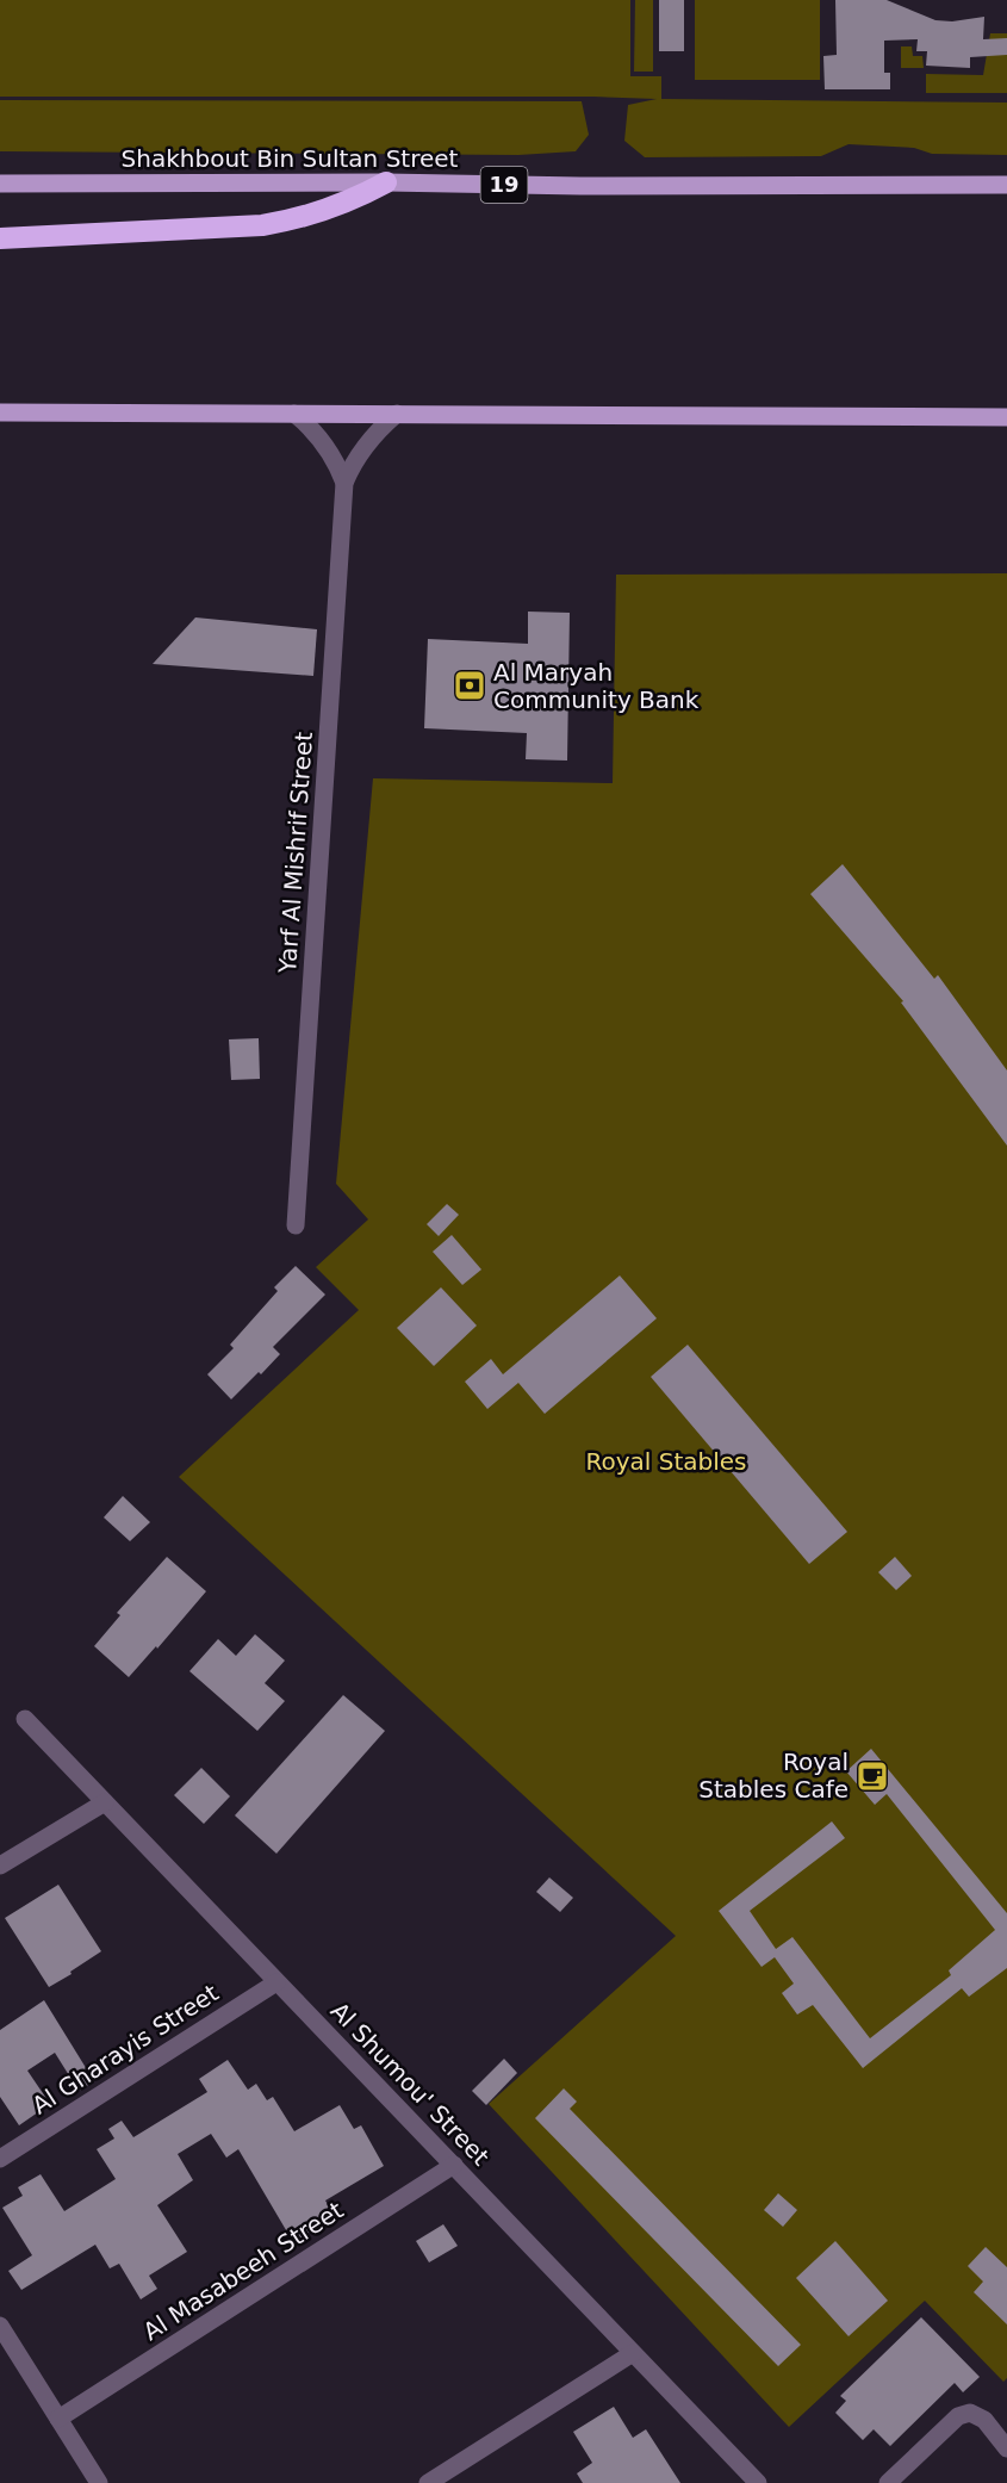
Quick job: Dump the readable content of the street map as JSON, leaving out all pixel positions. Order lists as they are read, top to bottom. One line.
{"streets":{"main road":["Shakhbout Bin Sultan Street","19"],"street":["Yarf Al Mishrif Street","Al Gharayis Street","Al Shumou' Street","Al Masabeeh Street"]},"crossings":[["Al Gharayis Street","Al Shumou' Street"],["Al Shumou' Street","Al Masabeeh Street"]],"parks":["Royal Stables"],"places":{"bank":["Al Maryah Community Bank"],"cafe":["Royal Stables Cafe"]}}
